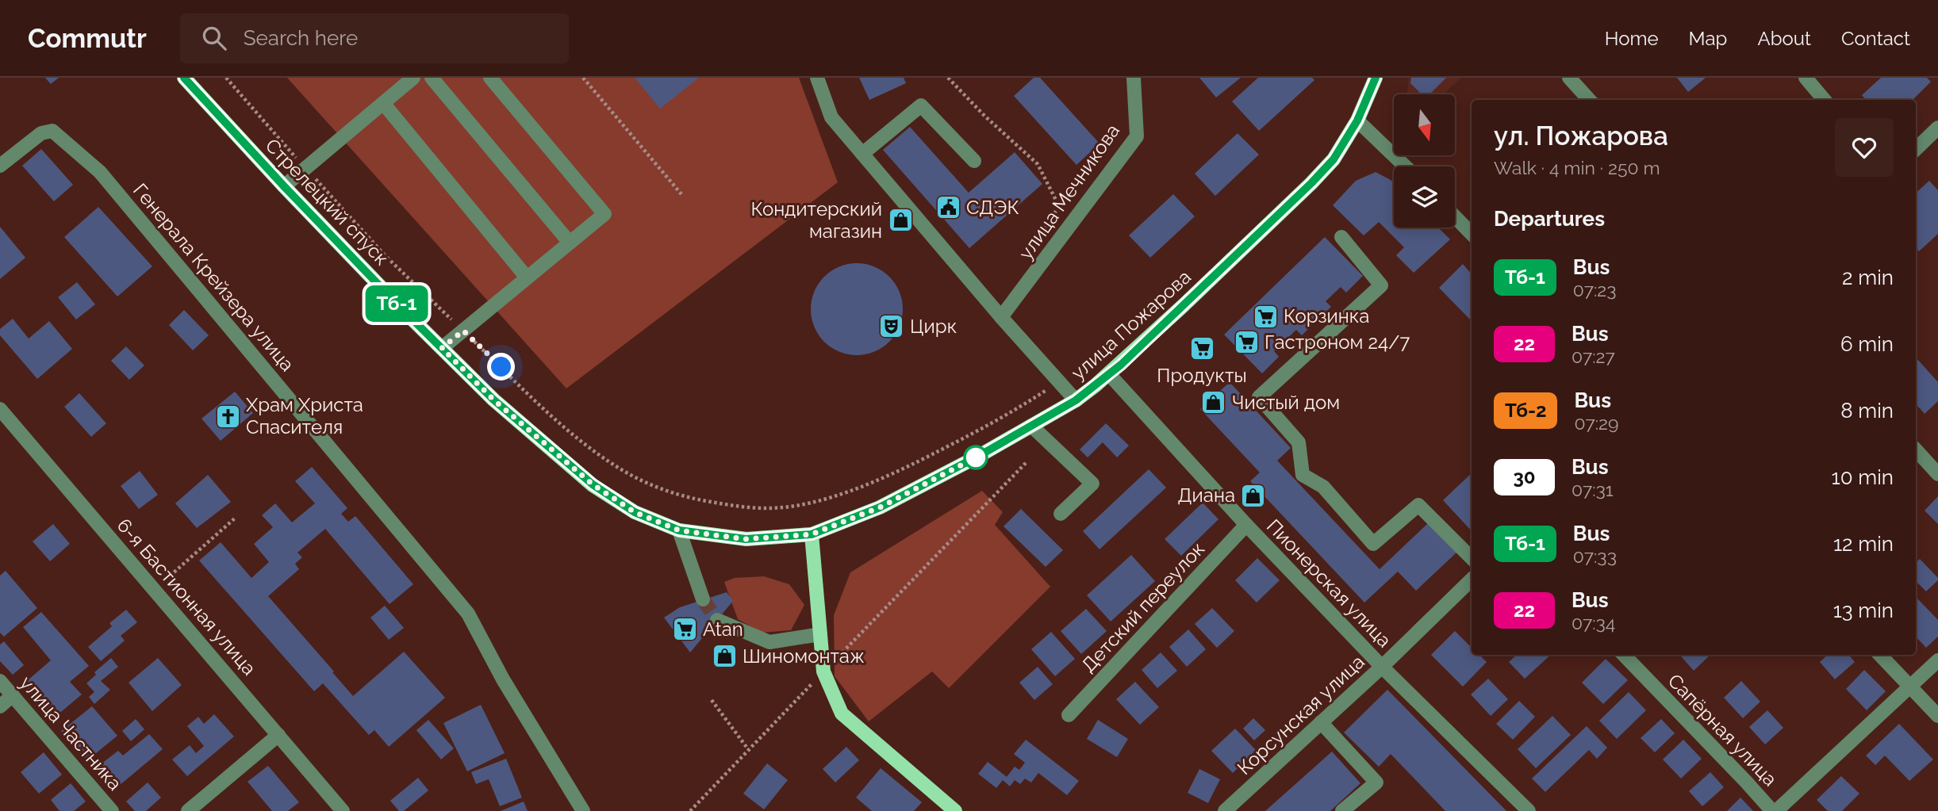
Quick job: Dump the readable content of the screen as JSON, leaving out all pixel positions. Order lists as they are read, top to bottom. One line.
{"streets":{"main road":["Стрелецкий спуск","улица Пожарова"],"street":["улица Мечникова","Генерала Крейзера улица","Пионерская улица","6-я Бастионная улица","Детский переулок","Корсунская улица","Сапёрная улица","улица Частника"]},"crossings":[["Стрелецкий спуск","улица Пожарова"],["улица Пожарова","Пионерская улица"],["Пионерская улица","Детский переулок"],["Пионерская улица","Корсунская улица"]],"places":{"public building":["СДЭК"],"shop":["Кондитерский магазин","Чистый дом","Диана","Шиномонтаж"],"supermarket":["Корзинка","Гастроном 24/7","Продукты","Atan"],"theatre":["Цирк"],"church":["Храм Христа Спасителя"]},"lines":["bus line Тб-1"],"north":"bottom","page":{"header":"Commutr","search":"Search here","nav":["Home","Map","About","Contact"],"on_map":"Тб-1","heading":[["ул. Пожарова","Walk · 4 min · 250 m"],"Departures"],"list":[{"mark":"Тб-1","name":"Bus","note":"07:23","value":"2 min"},{"mark":"22","name":"Bus","note":"07:27","value":"6 min"},{"mark":"Тб-2","name":"Bus","note":"07:29","value":"8 min"},{"mark":"30","name":"Bus","note":"07:31","value":"10 min"},{"mark":"Тб-1","name":"Bus","note":"07:33","value":"12 min"},{"mark":"22","name":"Bus","note":"07:34","value":"13 min"}]}}
